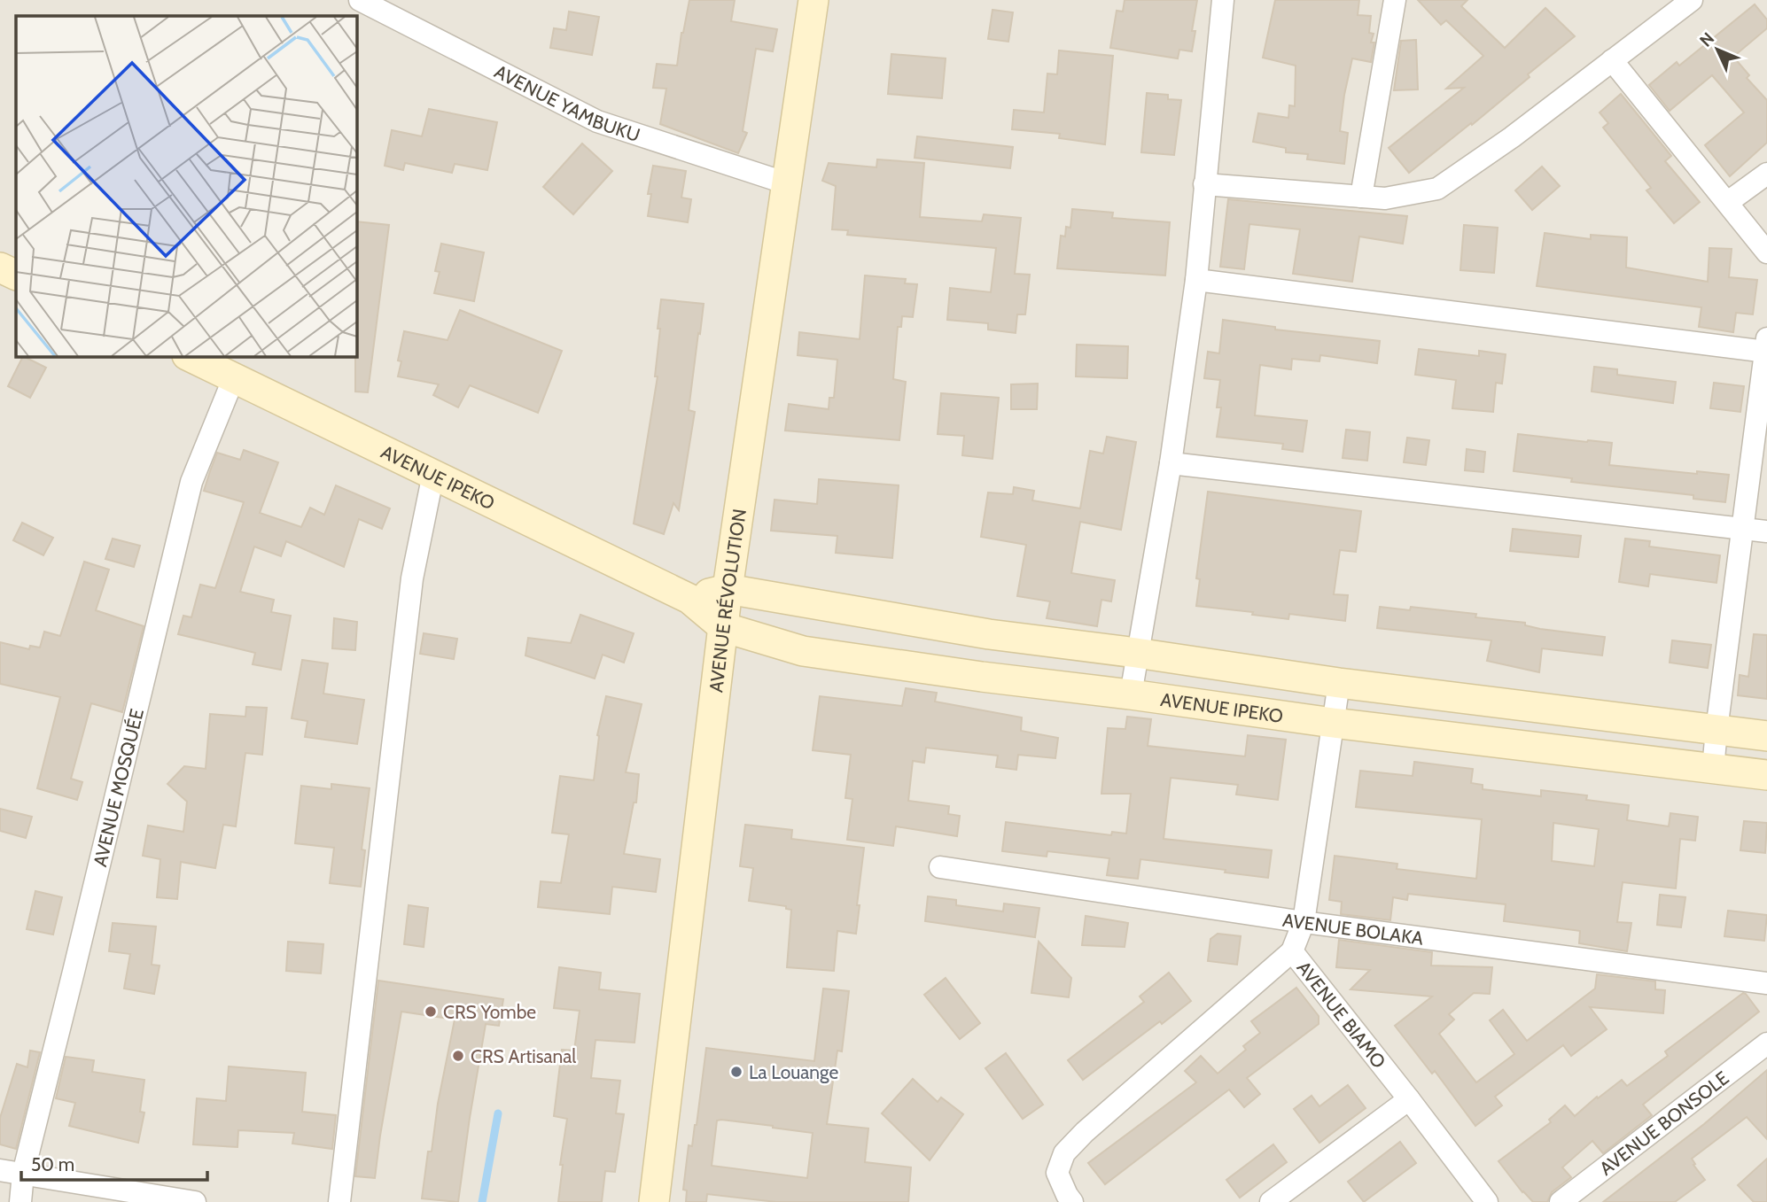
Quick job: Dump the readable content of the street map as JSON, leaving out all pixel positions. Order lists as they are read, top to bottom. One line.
{"streets":{"street":["AVENUE YAMBUKU","AVENUE IPEKO","AVENUE RÉVOLUTION","AVENUE MOSQUÉE","AVENUE BOLAKA","AVENUE BIAMO","AVENUE BONSOLE"]},"crossings":[["AVENUE YAMBUKU","AVENUE RÉVOLUTION"],["AVENUE IPEKO","AVENUE RÉVOLUTION"],["AVENUE IPEKO","AVENUE MOSQUÉE"],["AVENUE IPEKO","AVENUE BIAMO"],["AVENUE BOLAKA","AVENUE BIAMO"]],"places":["CRS Yombe","CRS Artisanal","La Louange"],"scale_bar":"50 m","north":"top left"}
